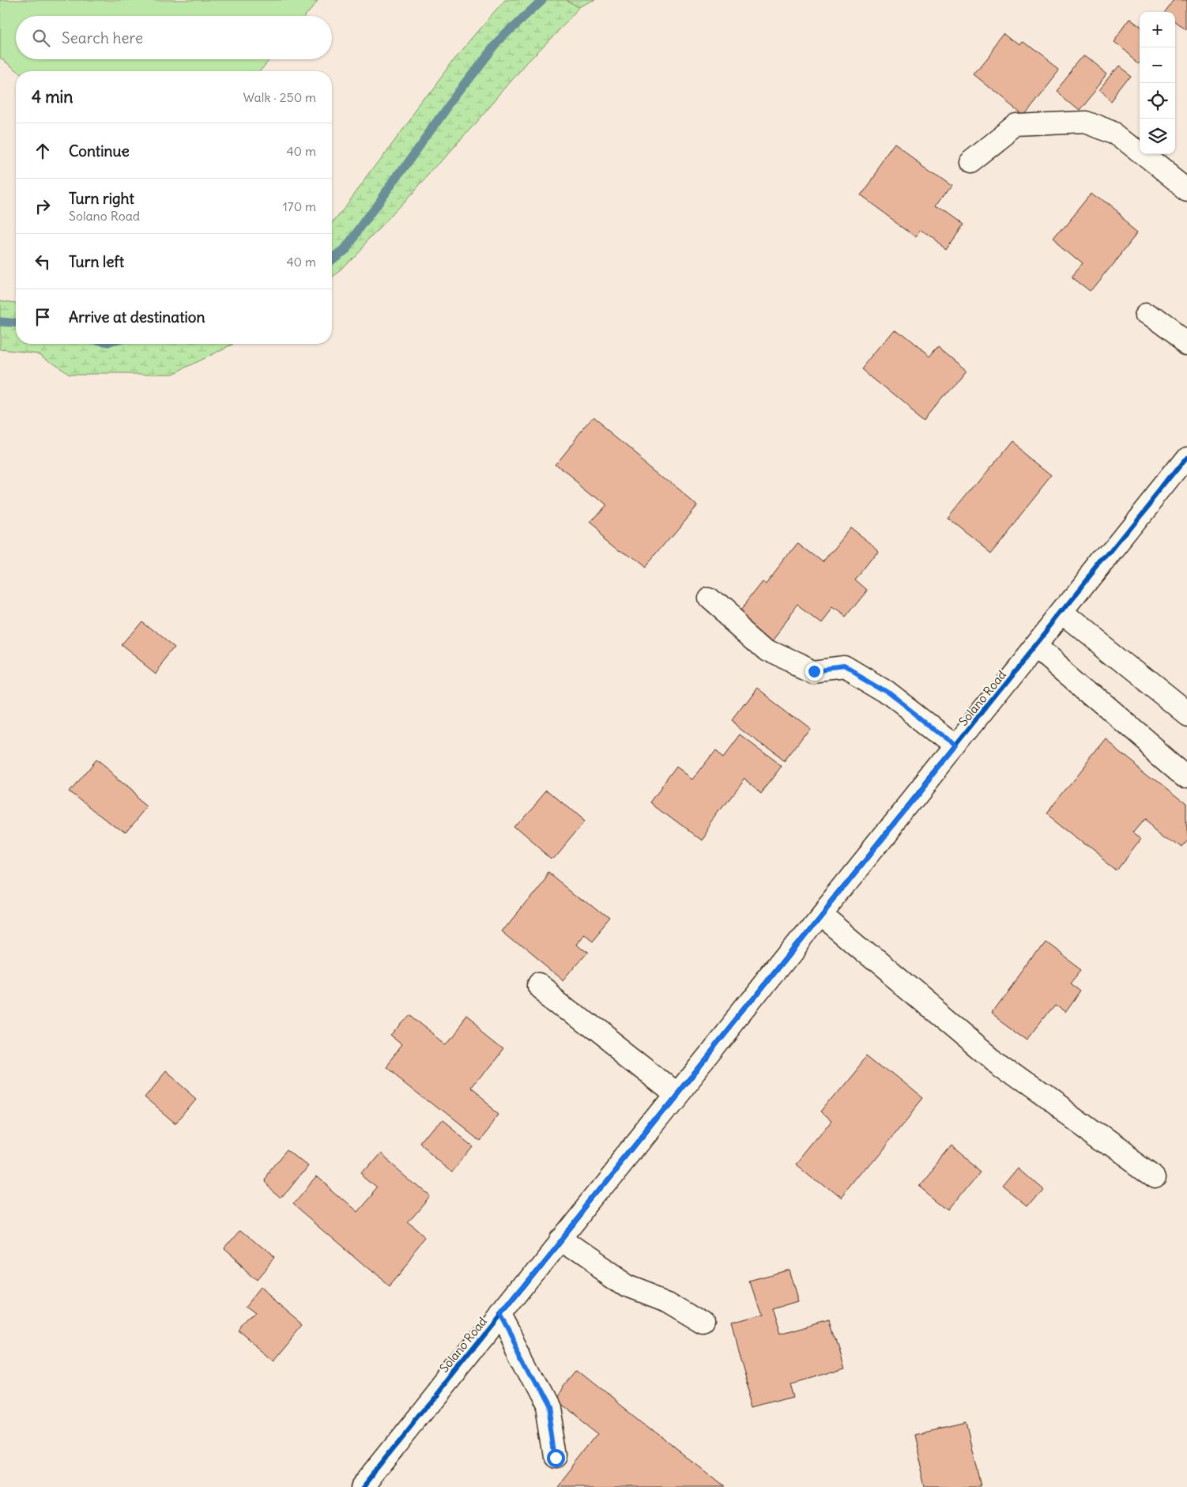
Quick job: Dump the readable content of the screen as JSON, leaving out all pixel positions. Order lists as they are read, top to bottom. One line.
{"streets":{"street":["Solano Road"]},"page":{"map_buttons":["+","−"],"search":"Search here","heading":["4 min","Walk · 250 m"],"list":[["Continue","40 m"],["Turn right","Solano Road","170 m"],["Turn left","40 m"],"Arrive at destination"]}}
